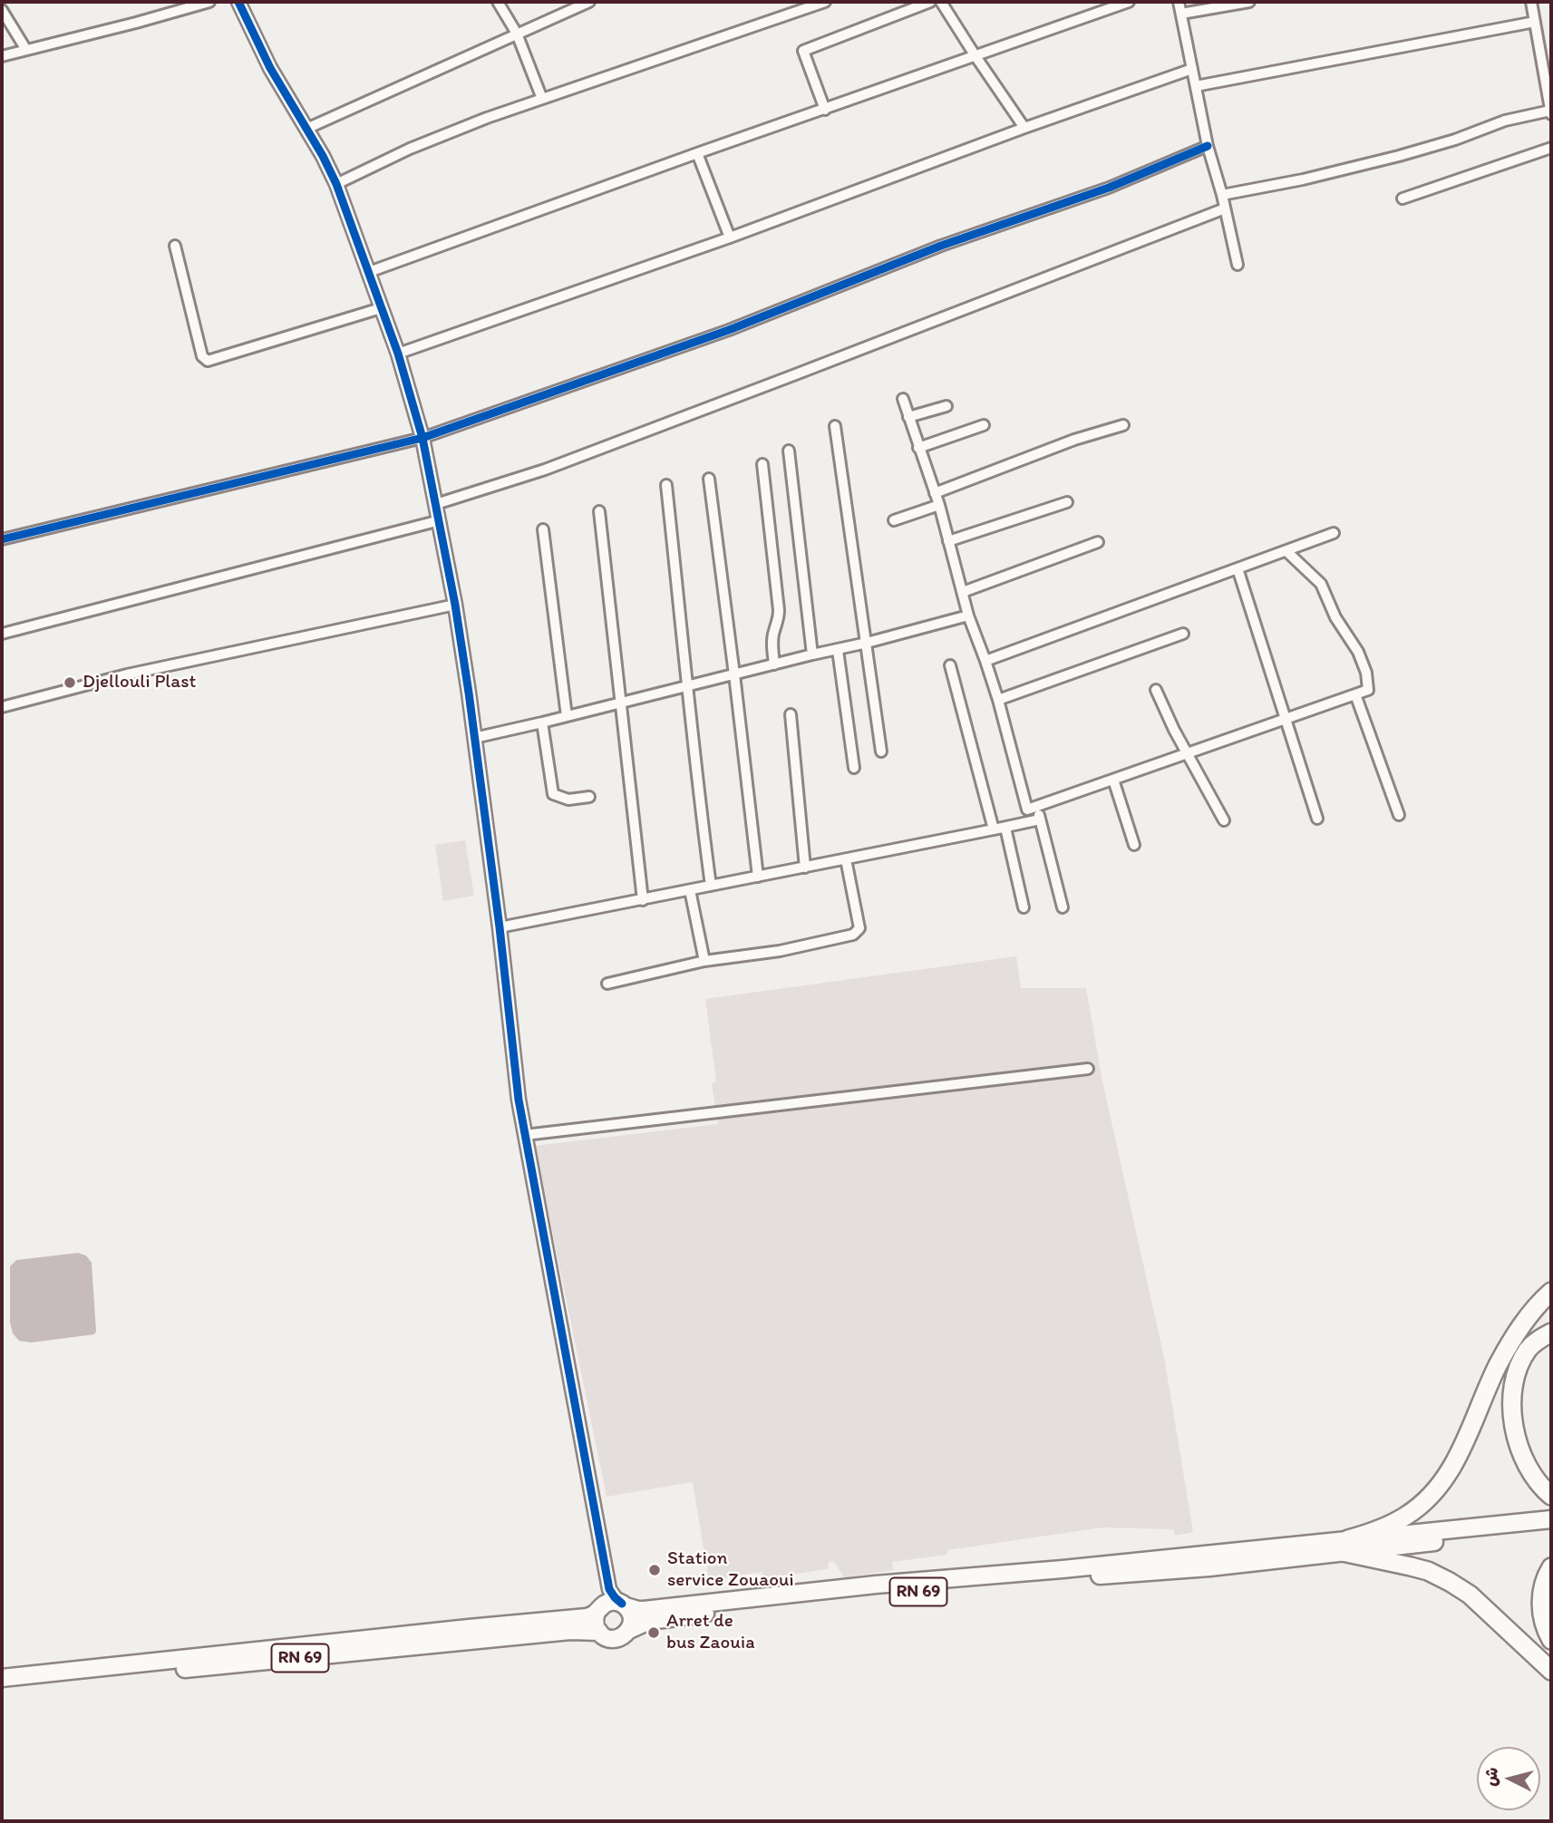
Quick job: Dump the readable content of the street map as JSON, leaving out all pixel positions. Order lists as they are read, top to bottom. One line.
{"streets":{"highway":["RN 69"]},"places":["Djellouli Plast","Station service Zouaoui","Arret de bus Zaouia"],"north":"left"}
